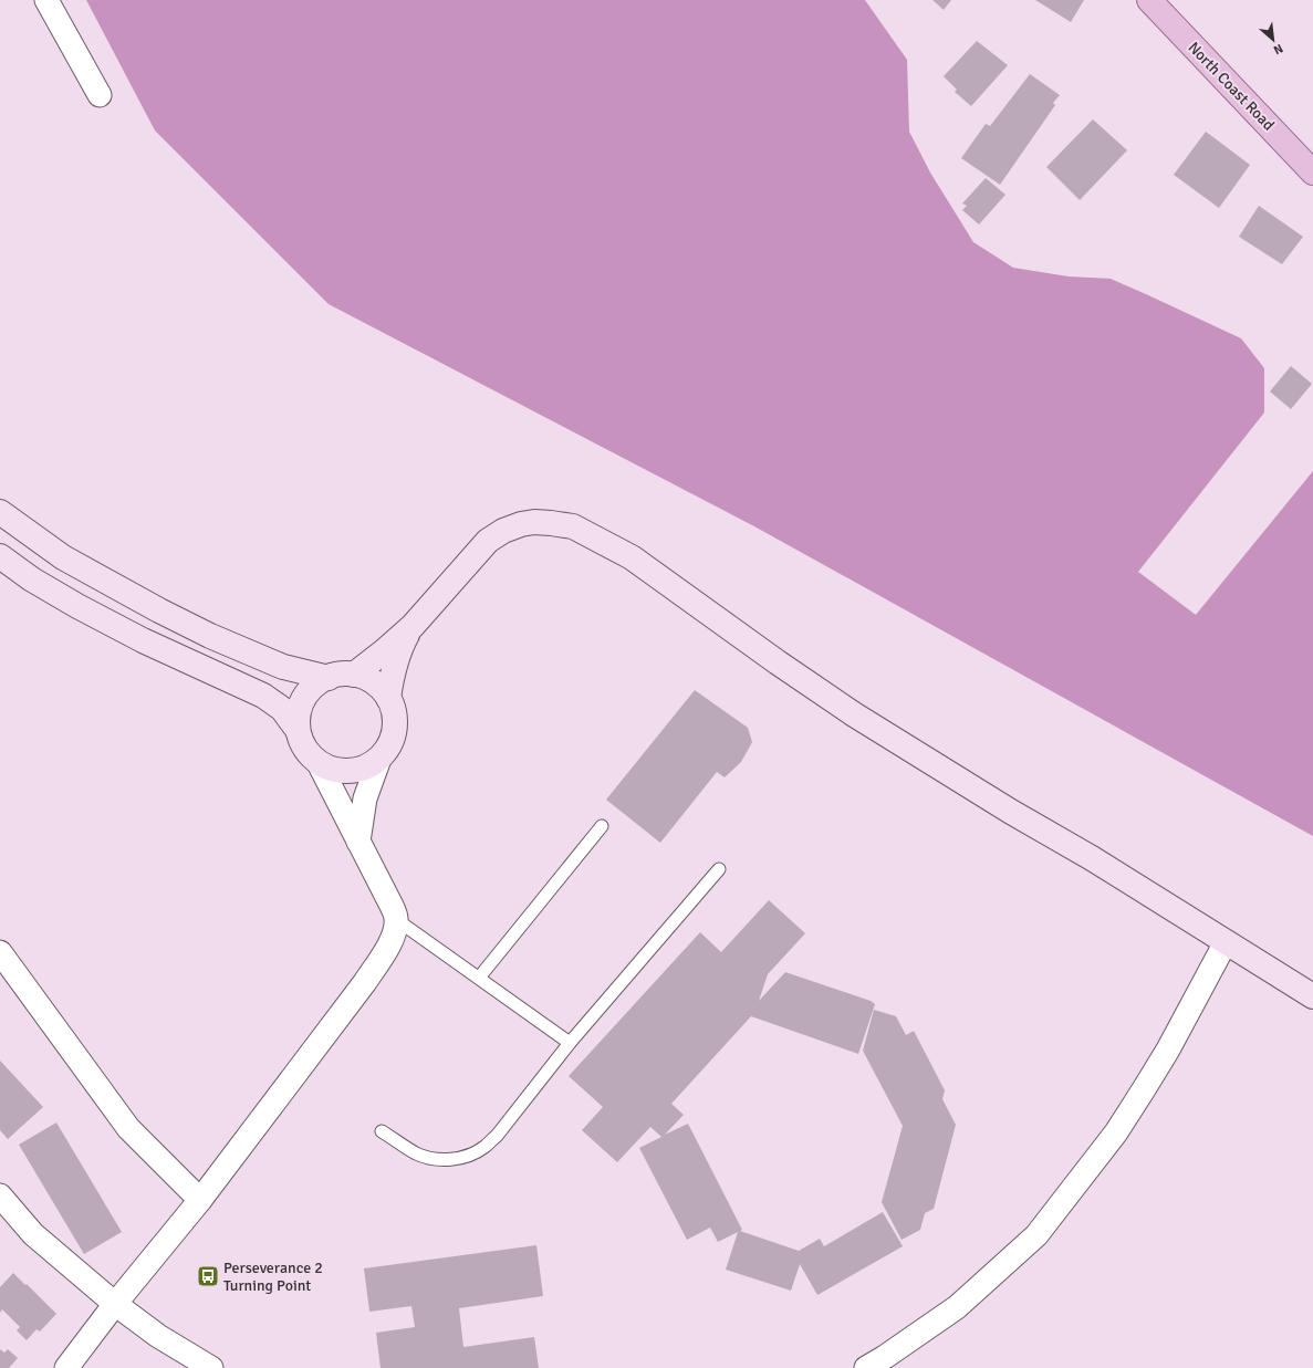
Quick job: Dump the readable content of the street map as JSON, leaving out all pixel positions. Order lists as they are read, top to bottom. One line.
{"streets":{"main road":["North Coast Road"]},"places":{"bus stop":["Perseverance 2 Turning Point"]},"north":"bottom right"}
